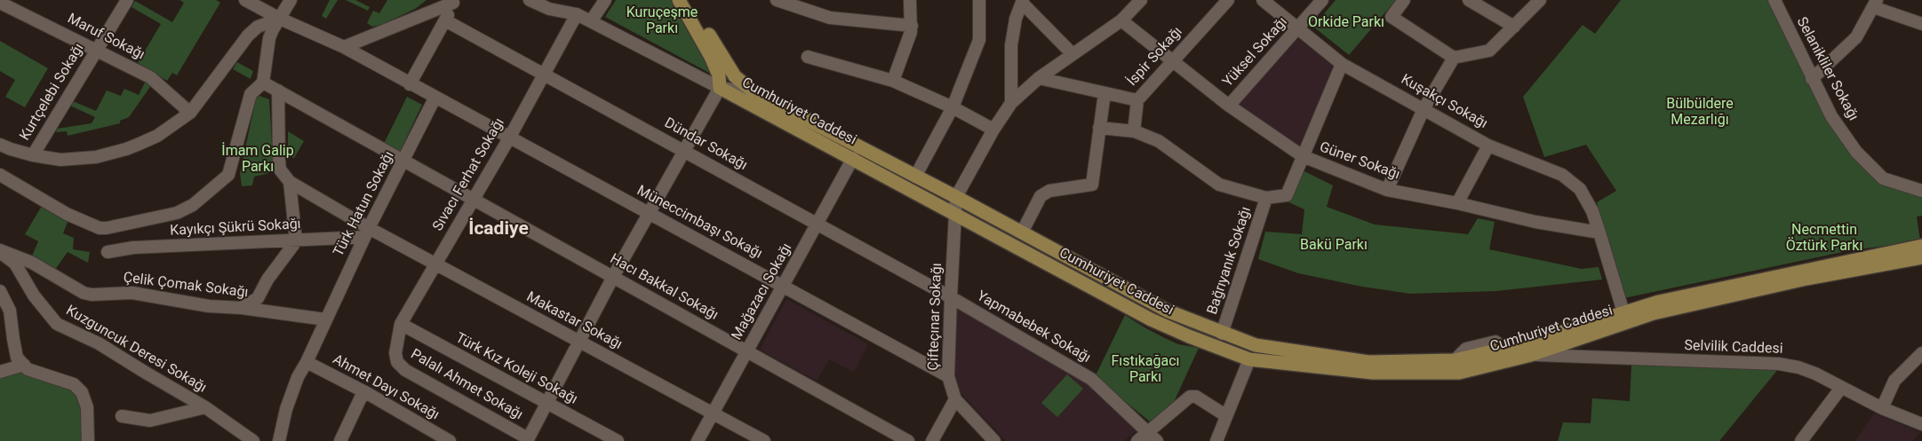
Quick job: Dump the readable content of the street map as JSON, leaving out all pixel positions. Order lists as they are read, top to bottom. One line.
{"streets":{"main road":["Cumhuriyet Caddesi"],"street":["Maruf Sokağı","Yüksel Sokağı","İspir Sokağı","Selanikliler Sokağı","Kurtçelebi Sokağı","Kuşakçı Sokağı","Dündar Sokağı","Güner Sokağı","Sıvacı Ferhat Sokağı","Türk Hatun Sokağı","Müneccimbaşı Sokağı","Kayıkçı Şükrü Sokağı","Bağrıyanık Sokağı","Çelik Çomak Sokağı","Hacı Bakkal Sokağı","Mağazacı Sokağı","Çifteçınar Sokağı","Makastar Sokağı","Yapmabebek Sokağı","Selvilik Caddesi","Kuzguncuk Deresi Sokağı","Türk Kız Koleji Sokağı","Palalı Ahmet Sokağı","Ahmet Dayı Sokağı"]},"crossings":[["Maruf Sokağı","Kurtçelebi Sokağı"],["Yüksel Sokağı","Kuşakçı Sokağı"],["Yüksel Sokağı","Güner Sokağı"],["İspir Sokağı","Güner Sokağı"],["Kuşakçı Sokağı","Güner Sokağı"],["Cumhuriyet Caddesi","Bağrıyanık Sokağı"],["Cumhuriyet Caddesi","Mağazacı Sokağı"],["Cumhuriyet Caddesi","Çifteçınar Sokağı"],["Cumhuriyet Caddesi","Selvilik Caddesi"],["Dündar Sokağı","Sıvacı Ferhat Sokağı"],["Dündar Sokağı","Mağazacı Sokağı"],["Dündar Sokağı","Çifteçınar Sokağı"],["Dündar Sokağı","Yapmabebek Sokağı"],["Sıvacı Ferhat Sokağı","Müneccimbaşı Sokağı"],["Sıvacı Ferhat Sokağı","Hacı Bakkal Sokağı"],["Sıvacı Ferhat Sokağı","Makastar Sokağı"],["Sıvacı Ferhat Sokağı","Türk Kız Koleji Sokağı"],["Sıvacı Ferhat Sokağı","Palalı Ahmet Sokağı"],["Türk Hatun Sokağı","Müneccimbaşı Sokağı"],["Türk Hatun Sokağı","Kayıkçı Şükrü Sokağı"],["Türk Hatun Sokağı","Çelik Çomak Sokağı"],["Türk Hatun Sokağı","Hacı Bakkal Sokağı"],["Türk Hatun Sokağı","Makastar Sokağı"],["Türk Hatun Sokağı","Ahmet Dayı Sokağı"],["Müneccimbaşı Sokağı","Mağazacı Sokağı"],["Müneccimbaşı Sokağı","Çifteçınar Sokağı"],["Kayıkçı Şükrü Sokağı","Makastar Sokağı"],["Çelik Çomak Sokağı","Kuzguncuk Deresi Sokağı"],["Hacı Bakkal Sokağı","Mağazacı Sokağı"],["Mağazacı Sokağı","Makastar Sokağı"],["Çifteçınar Sokağı","Yapmabebek Sokağı"]],"districts":["İcadiye"],"parks":["Kuruçeşme Parkı","Orkide Parkı","Bülbüldere Mezarlığı","İmam Galip Parkı","Necmettin Öztürk Parkı","Bakü Parkı","Fıstıkağacı Parkı"]}
